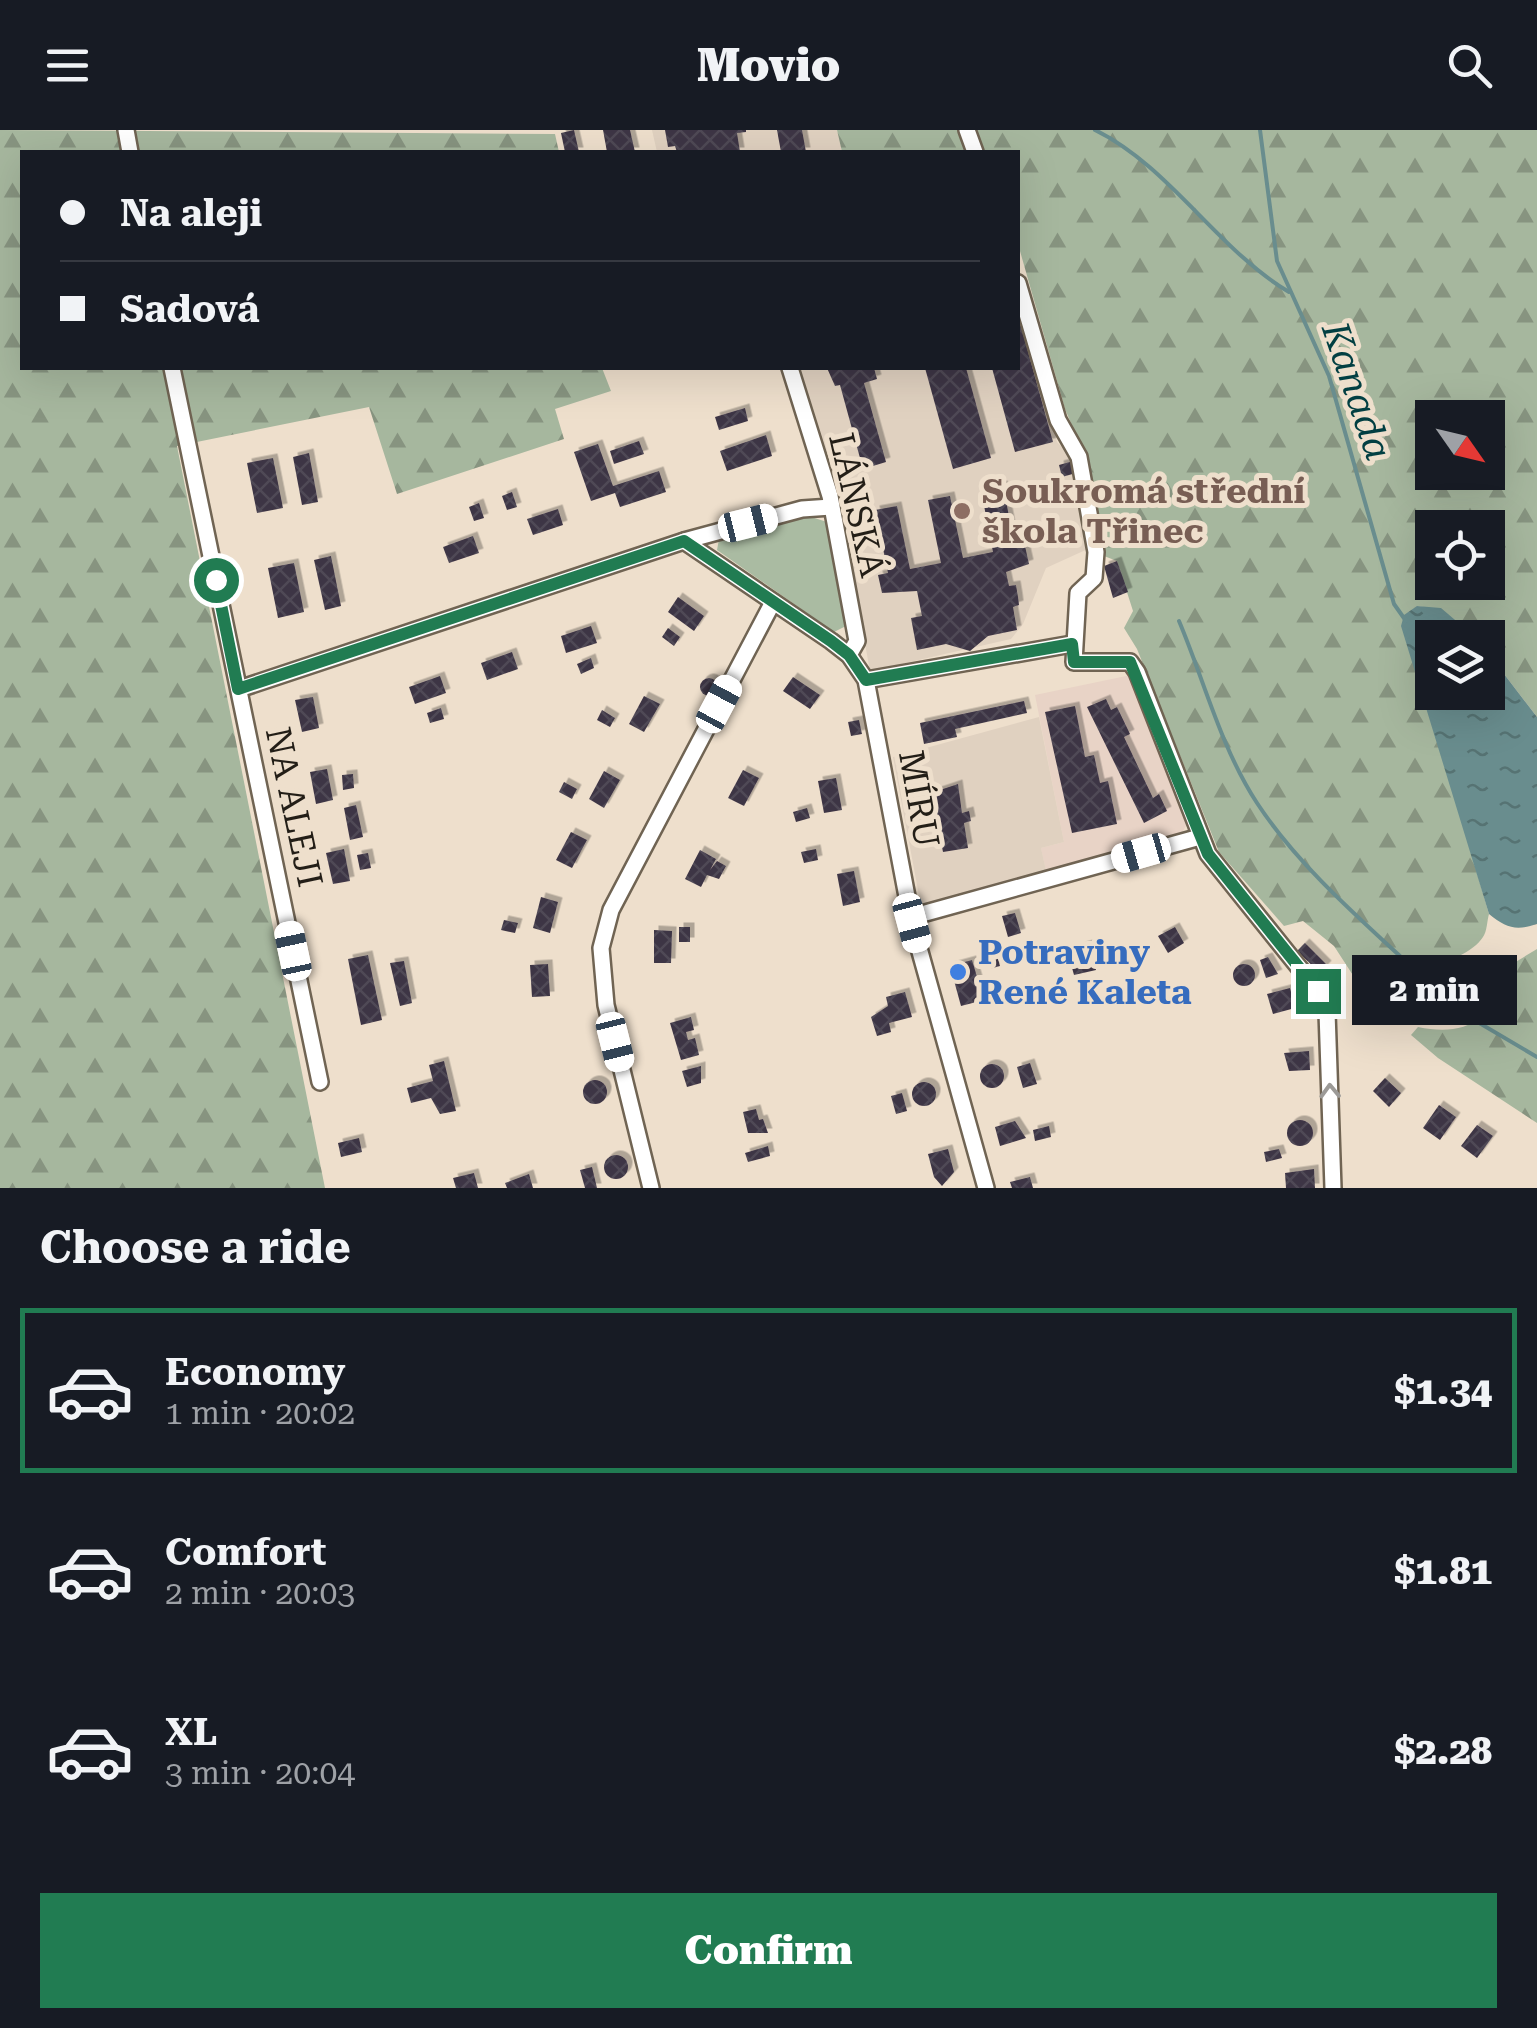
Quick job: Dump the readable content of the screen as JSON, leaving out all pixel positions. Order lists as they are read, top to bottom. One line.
{"streets":{"street":["LÁNSKÁ","MÍRU","NA ALEJI"]},"crossings":[["LÁNSKÁ","MÍRU"]],"water":["Kanada"],"places":["Soukromá střední škola Třinec","Potraviny René Kaleta"],"north":"bottom right","page":{"header":"Movio","banner":["Na aleji","Sadová"],"bubble":"2 min","heading":"Choose a ride","list":[{"name":"Economy","note":"1 min · 20:02","value":"$1.34"},{"name":"Comfort","note":"2 min · 20:03","value":"$1.81"},{"name":"XL","note":"3 min · 20:04","value":"$2.28"}],"buttons":"Confirm"}}
